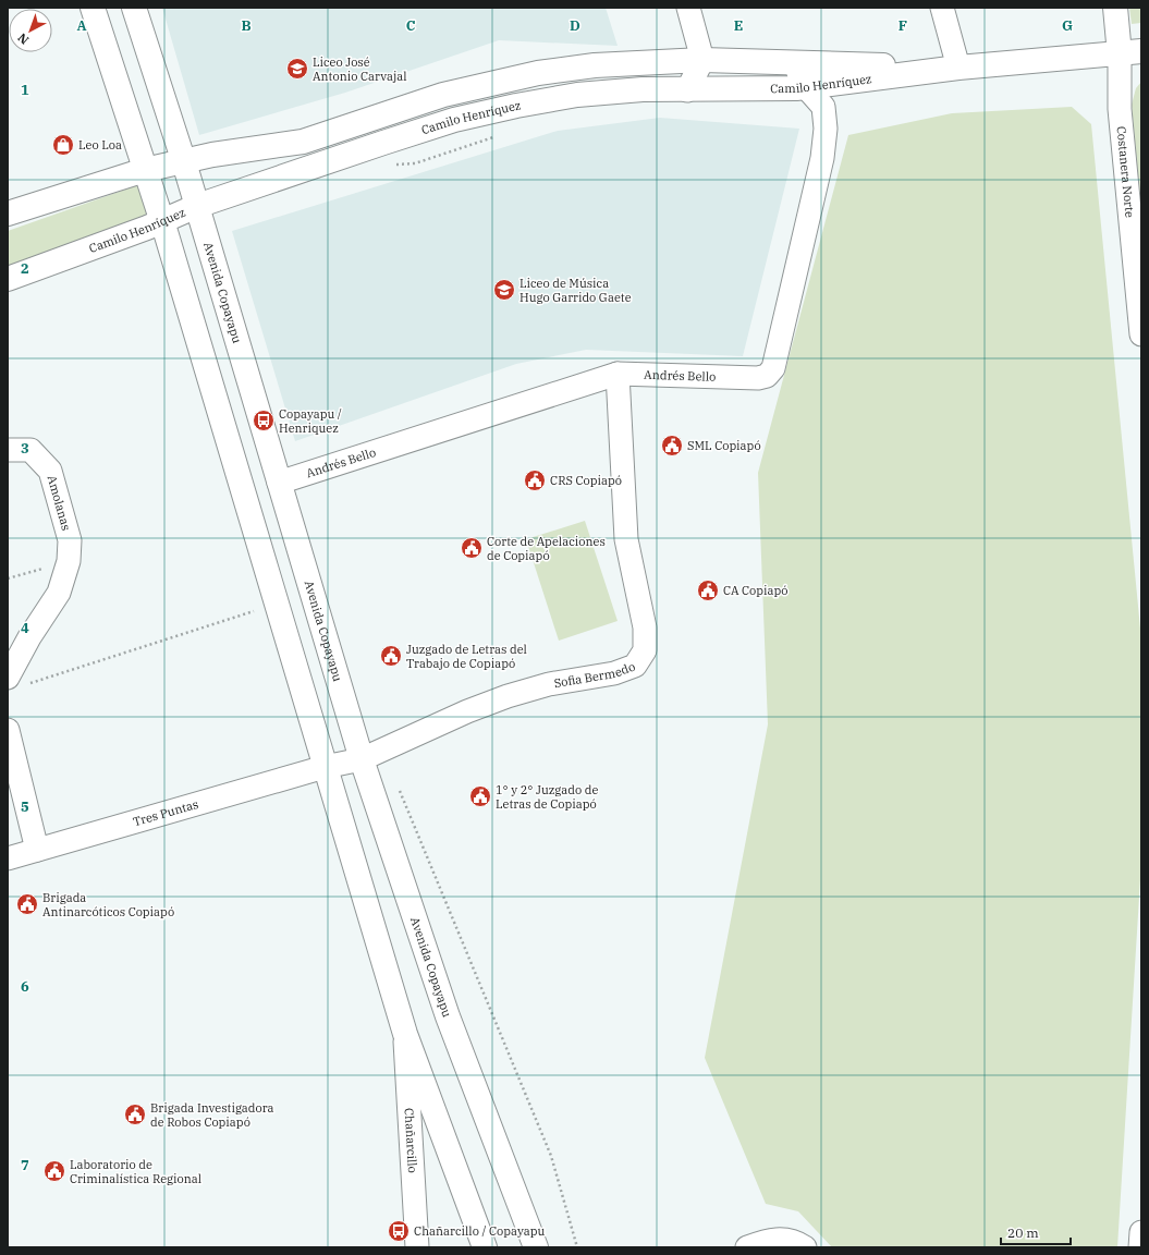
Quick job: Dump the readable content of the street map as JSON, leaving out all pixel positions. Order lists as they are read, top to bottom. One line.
{"streets":{"main road":["Camilo Henríquez","Costanera Norte","Avenida Copayapu"],"street":["Andrés Bello","Amolanas","Sofia Bermedo","Tres Puntas","Chañarcillo"]},"crossings":[["Camilo Henríquez","Costanera Norte"],["Camilo Henríquez","Avenida Copayapu"],["Camilo Henríquez","Andrés Bello"],["Avenida Copayapu","Andrés Bello"],["Avenida Copayapu","Sofia Bermedo"],["Andrés Bello","Sofia Bermedo"],["Sofia Bermedo","Tres Puntas"]],"places":{"school or university":["Liceo José Antonio Carvajal","Liceo de Música Hugo Garrido Gaete"],"shop":["Leo Loa"],"bus stop":["Copayapu / Henriquez","Chañarcillo / Copayapu"],"public building":["SML Copiapó","CRS Copiapó","Corte de Apelaciones de Copiapó","CA Copiapó","Juzgado de Letras del Trabajo de Copiapó","1° y 2° Juzgado de Letras de Copiapó","Brigada Antinarcóticos Copiapó","Brigada Investigadora de Robos Copiapó","Laboratorio de Criminalística Regional"]},"scale_bar":"20 m","north":"bottom left","grid":{"columns":["A","B","C","D","E","F","G"],"rows":["1","2","3","4","5","6","7"]}}
